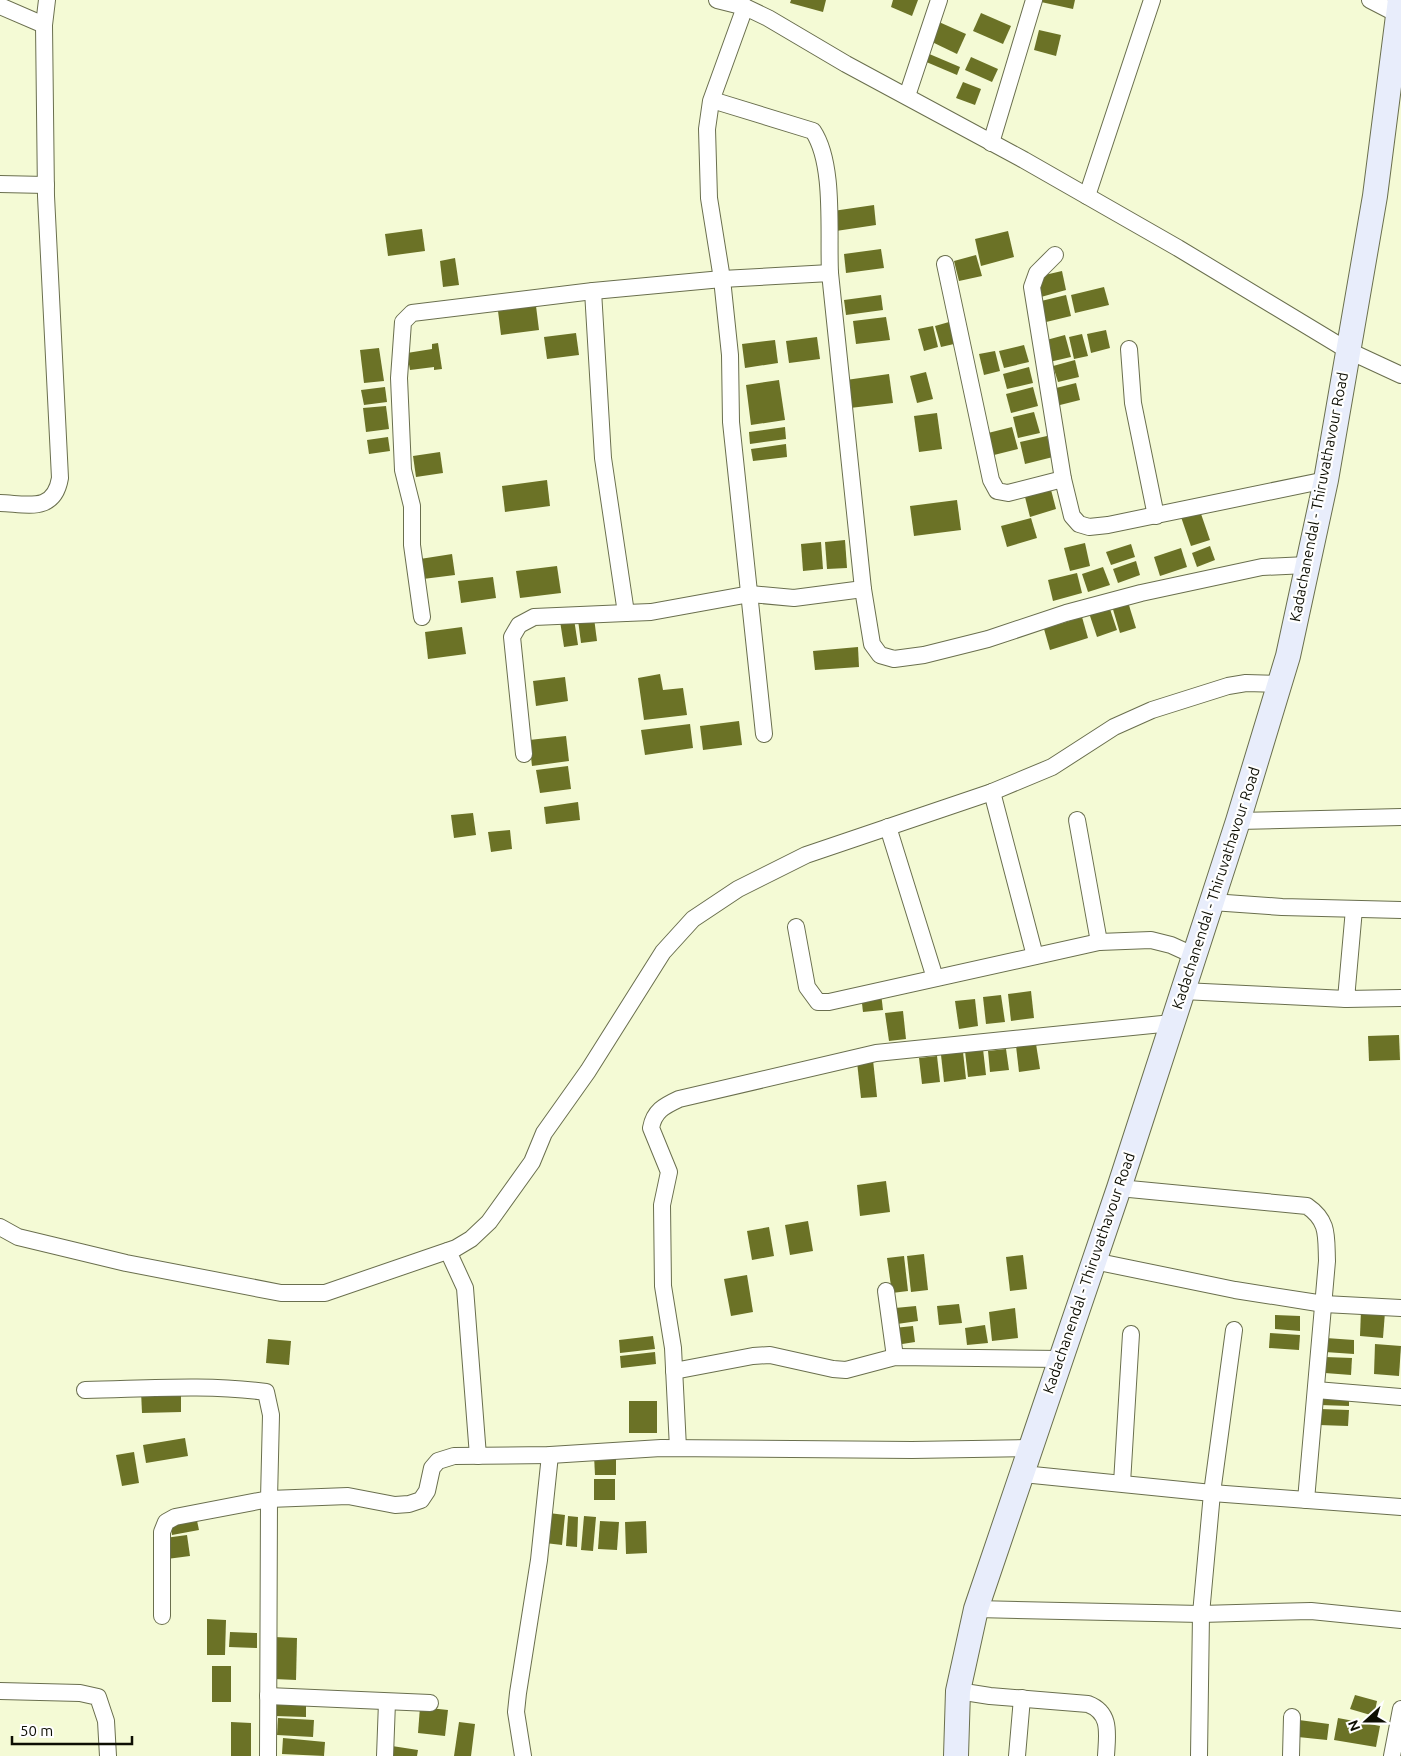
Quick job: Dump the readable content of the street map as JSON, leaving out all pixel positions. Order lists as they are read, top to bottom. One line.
{"streets":{"main road":["Kadachanendal - Thiruvathavour Road"]},"scale_bar":"50 m","north":"left"}
